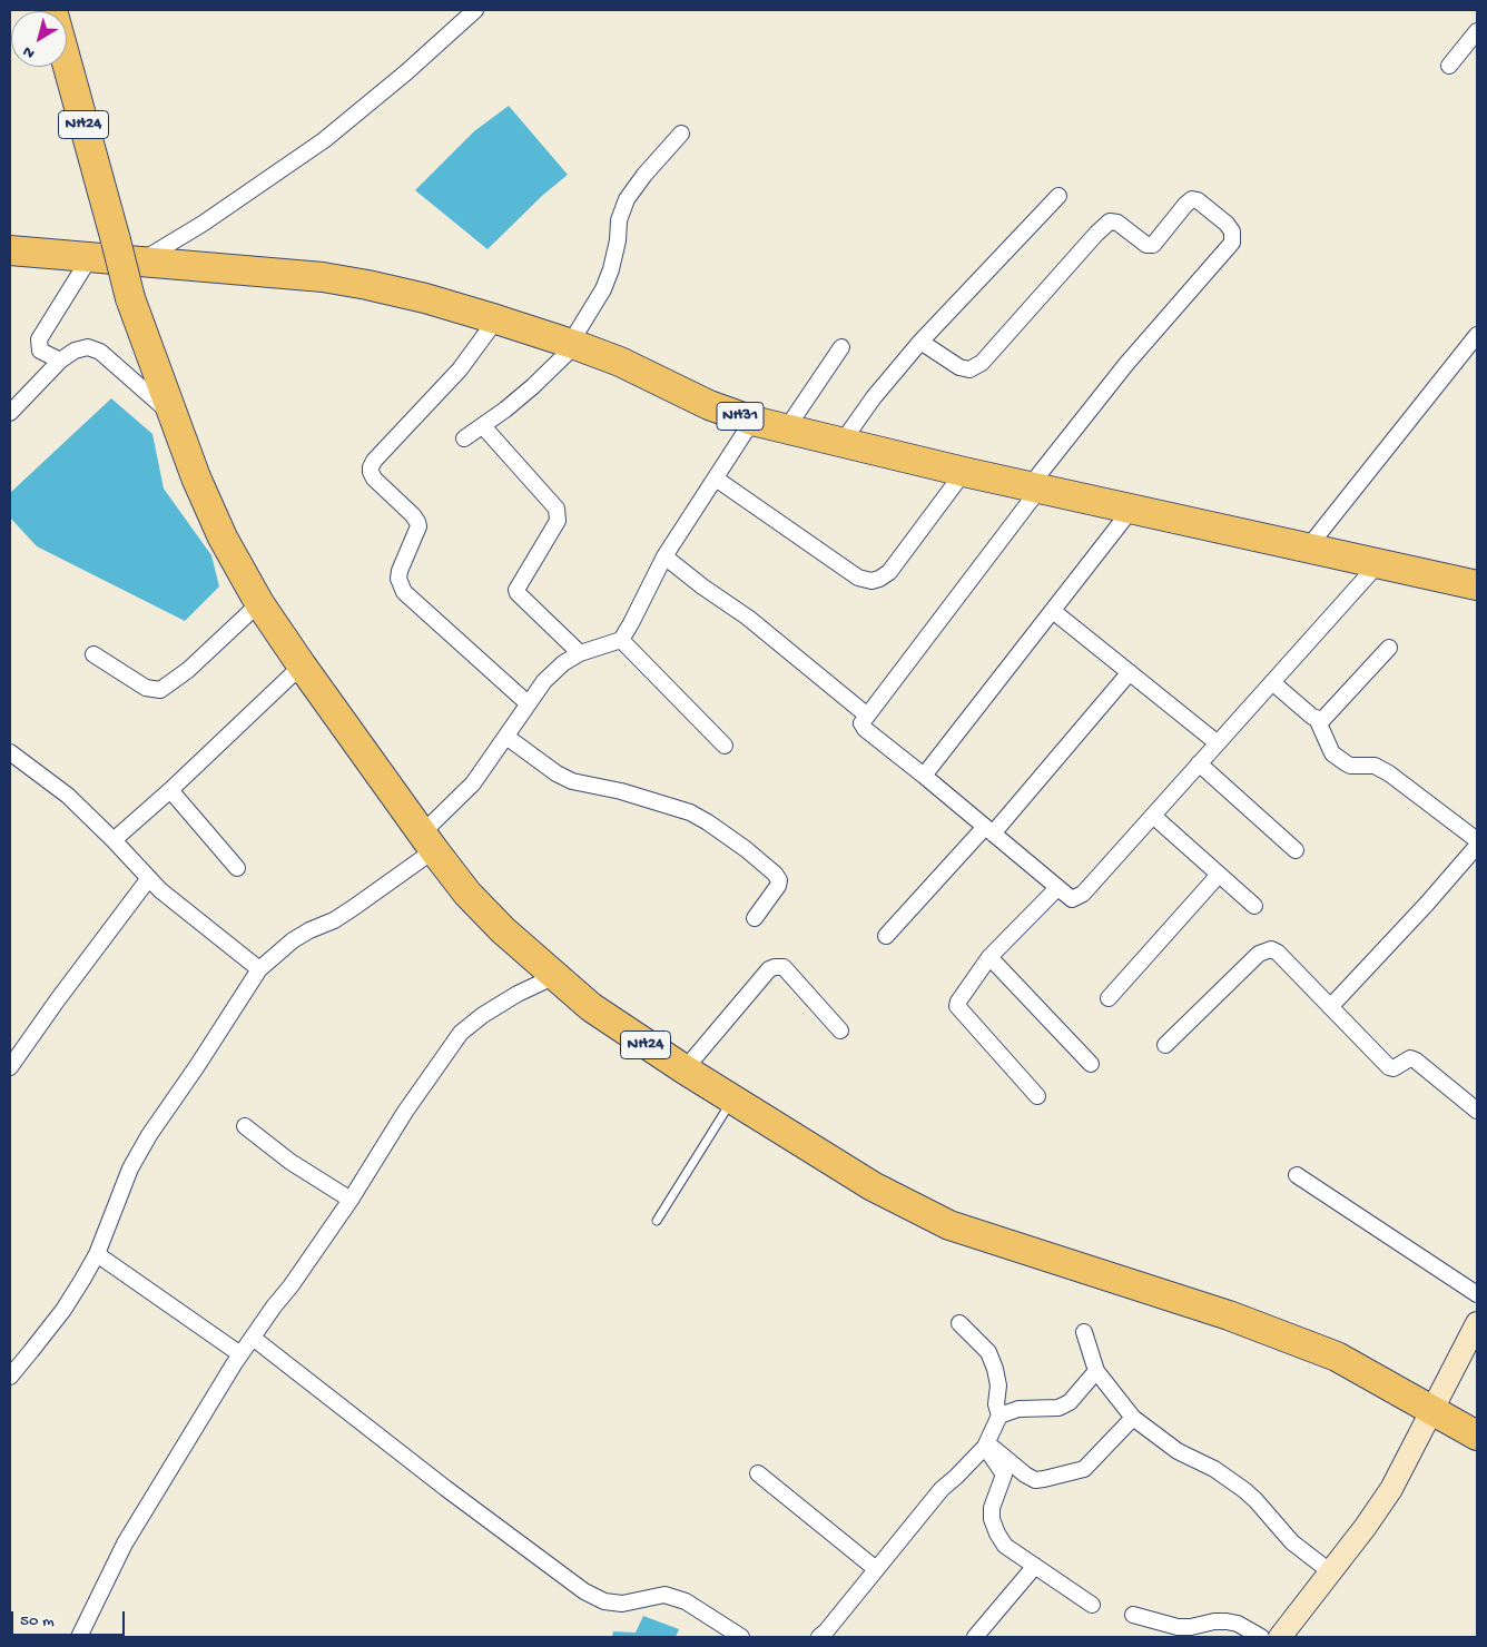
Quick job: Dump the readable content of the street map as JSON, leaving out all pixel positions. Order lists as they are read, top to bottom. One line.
{"streets":{"highway":["NH24","NH31"]},"scale_bar":"50 m","north":"bottom left"}
